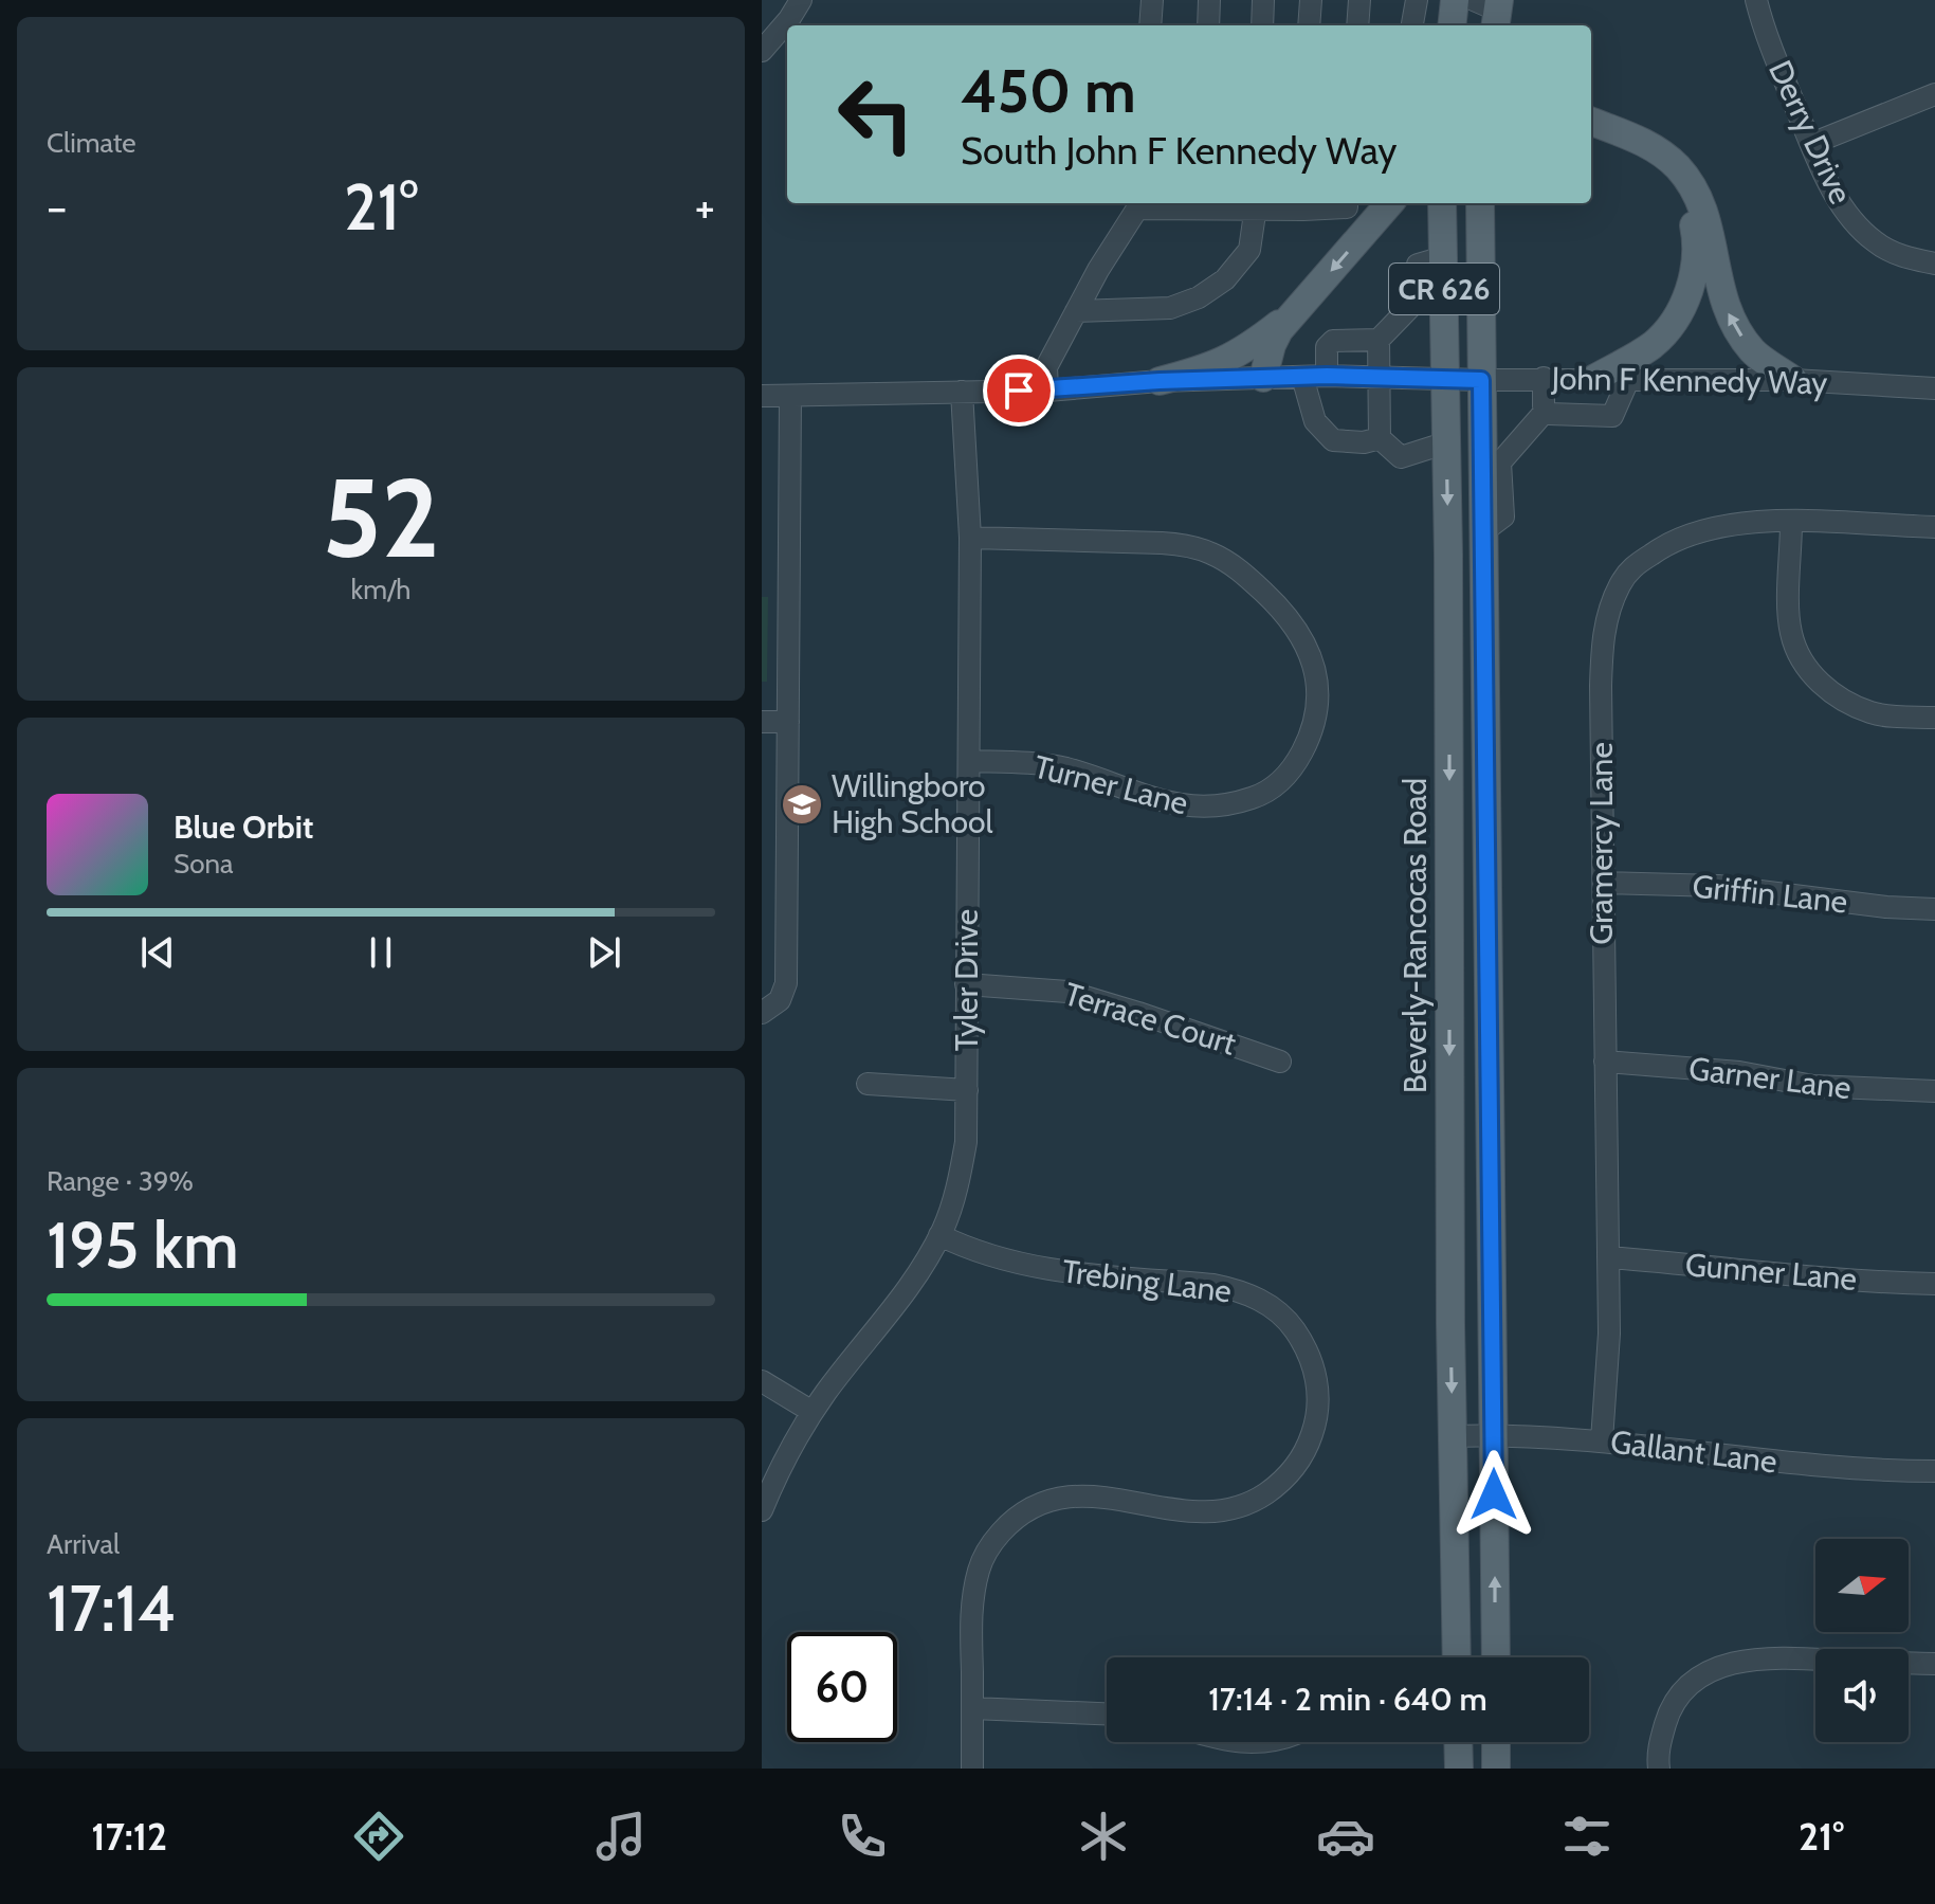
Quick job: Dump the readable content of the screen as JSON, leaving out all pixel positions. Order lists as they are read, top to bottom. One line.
{"streets":{"main road":["CR 626","Beverly-Rancocas Road"],"street":["Derry Drive","John F Kennedy Way","Turner Lane","Gramercy Lane","Griffin Lane","Tyler Drive","Terrace Court","Garner Lane","Gunner Lane","Trebing Lane","Gallant Lane"]},"crossings":[["CR 626","John F Kennedy Way"],["CR 626","Gallant Lane"],["John F Kennedy Way","Beverly-Rancocas Road"],["John F Kennedy Way","Tyler Drive"],["Turner Lane","Tyler Drive"],["Gramercy Lane","Griffin Lane"],["Gramercy Lane","Garner Lane"],["Gramercy Lane","Gunner Lane"],["Gramercy Lane","Gallant Lane"],["Beverly-Rancocas Road","Gallant Lane"],["Tyler Drive","Terrace Court"],["Tyler Drive","Trebing Lane"]],"places":{"school or university":["Willingboro High School"]},"north":"right","page":{"tile":["Climate",["52","km/h"],["Range · 39%","195 km"],["Arrival","17:14"]],"turn":["450 m","South John F Kennedy Way"],"heat":["−","21°","+"],"song":["Blue Orbit","Sona"],"limit":"60","trip":"17:14 · 2 min · 640 m","tabs":["17:12","21°"]}}
